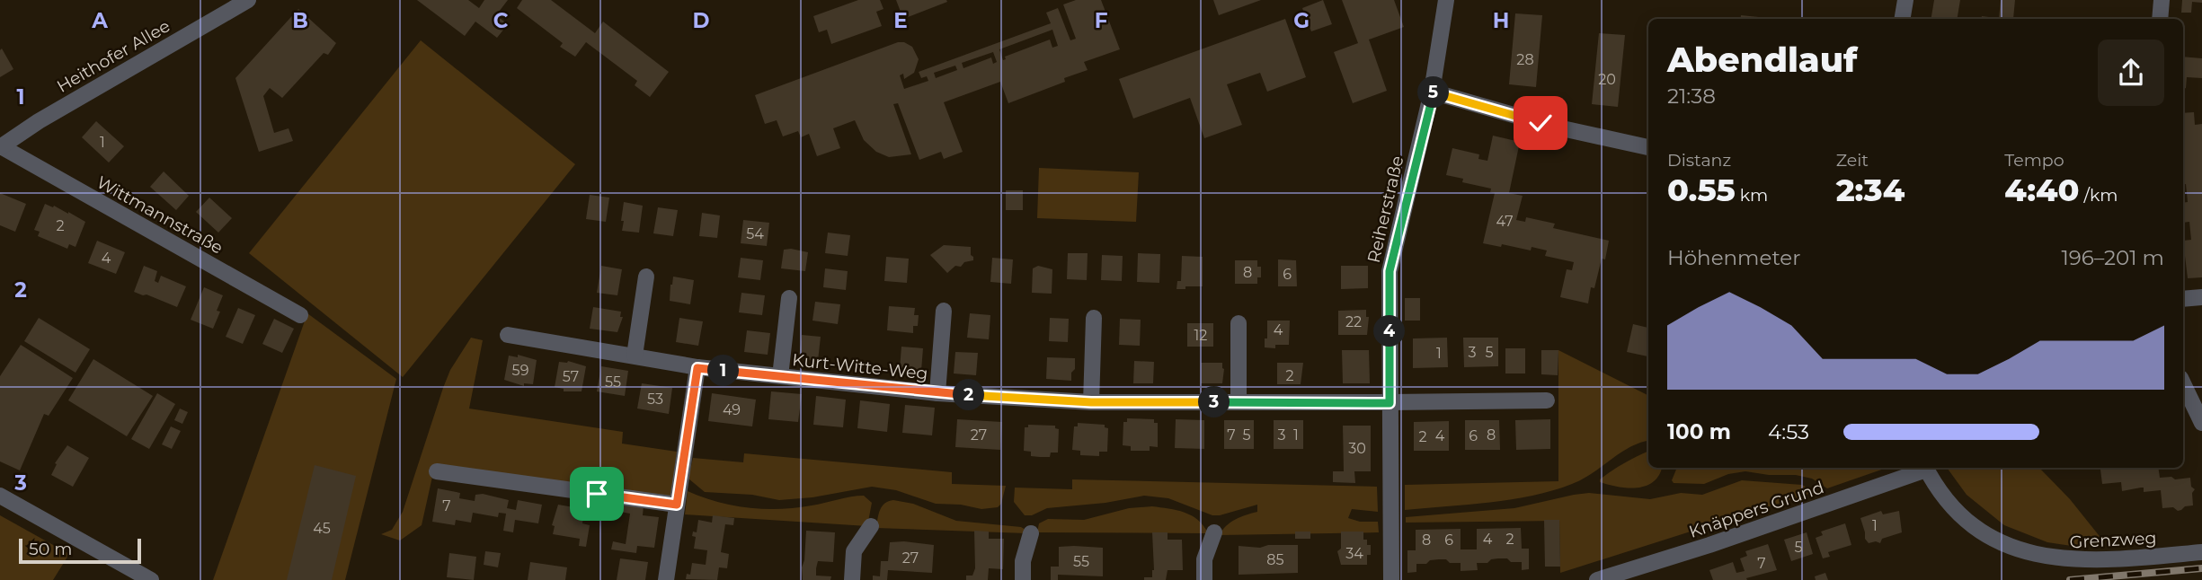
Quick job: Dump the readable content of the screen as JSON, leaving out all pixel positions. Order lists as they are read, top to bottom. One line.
{"streets":{"street":["Heithofer Allee","Reiherstraße","Wittmannstraße","Kurt-Witte-Weg","Knäppers Grund","Grenzweg"]},"crossings":[["Heithofer Allee","Wittmannstraße"],["Reiherstraße","Kurt-Witte-Weg"]],"house_numbers":["28","20","1","47","2","54","4","8","6","22","4","12","3","5","1","59","2","57","55","53","49","27","7","5","3","1","8","4","6","2","30","7","1","45","4","2","8","6","5","34","27","85","55","7"],"scale_bar":"50 m","page":{"heading":["Abendlauf","21:38"],"pins":["5","4","1","2","3"],"stats":[["Distanz","0.55 km"],["Zeit","2:34"],["Tempo","4:40 /km"]],"chart":["Höhenmeter","196–201 m"],"list":[{"name":"100 m","note":"4:53"}],"scale":"50 m"},"grid":{"columns":["A","B","C","D","E","F","G","H"],"rows":["1","2","3"]}}
